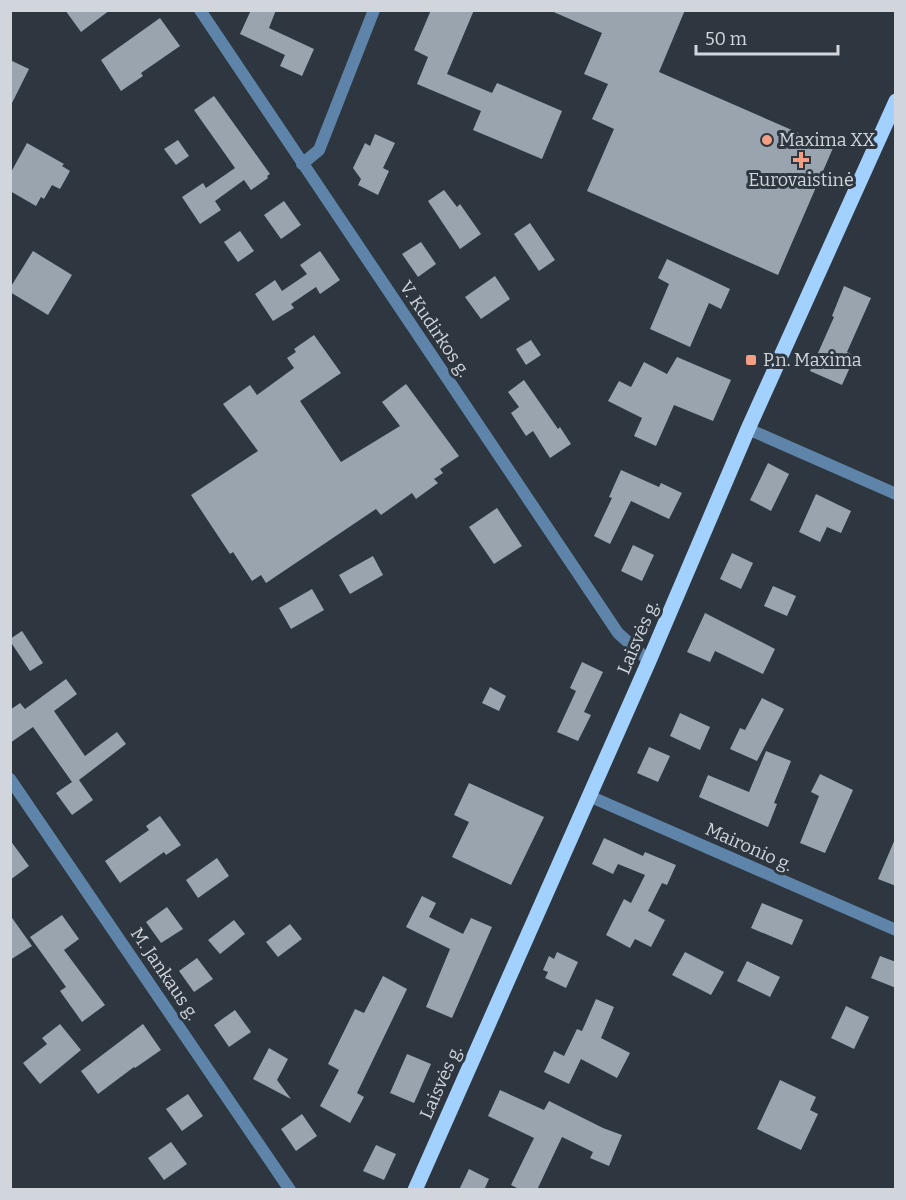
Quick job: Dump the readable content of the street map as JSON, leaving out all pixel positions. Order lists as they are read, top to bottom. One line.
{"streets":{"main road":["Laisvės g."],"street":["V. Kudirkos g.","Maironio g.","M. Jankaus g."]},"crossings":[["V. Kudirkos g.","Laisvės g."],["Laisvės g.","Maironio g."]],"places":{"other":["Maxima XX"],"health":["Eurovaistinė"],"transit":["P.n. Maxima"]},"scale_bar":"50 m"}
